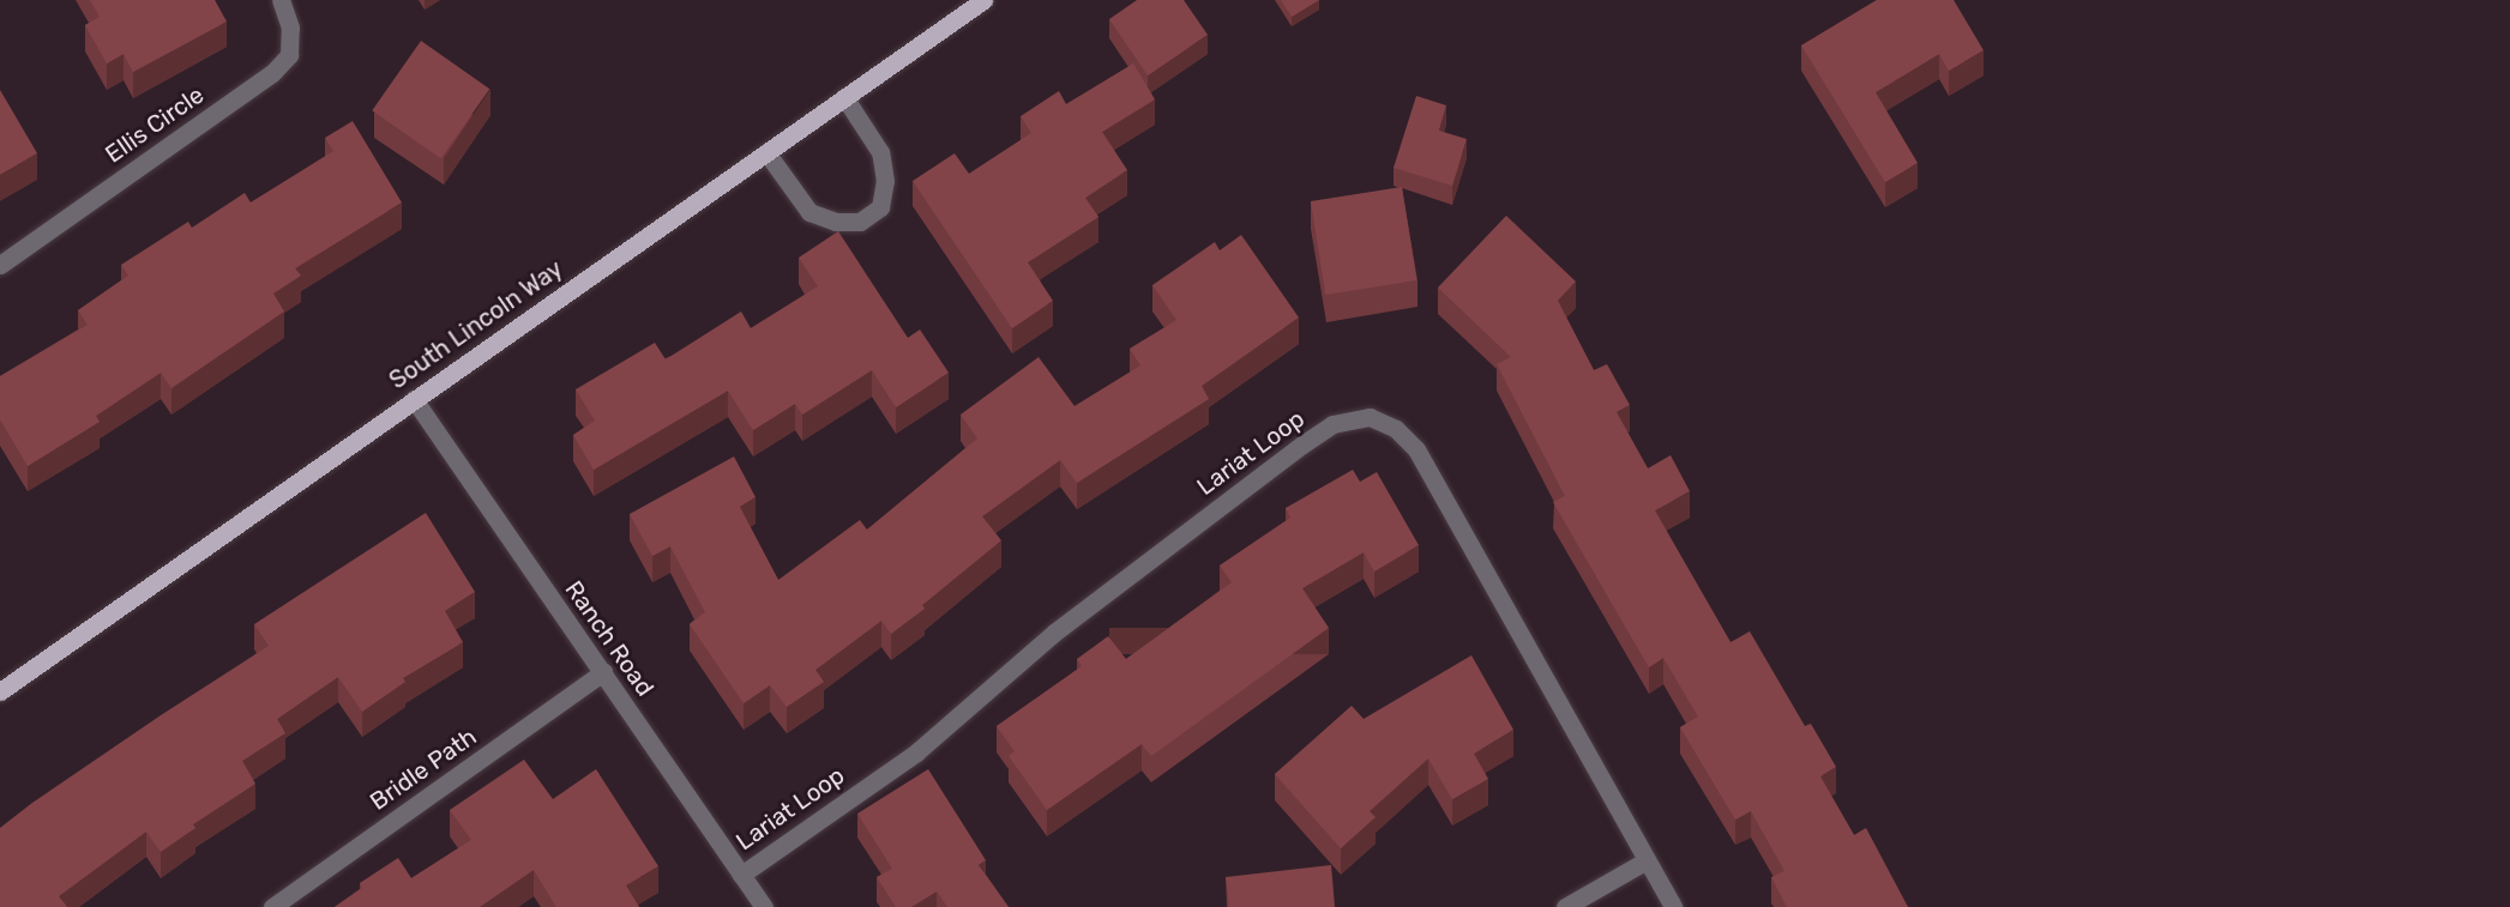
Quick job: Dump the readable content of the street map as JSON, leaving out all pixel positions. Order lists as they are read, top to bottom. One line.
{"streets":{"main road":["South Lincoln Way"],"street":["Ellis Circle","Lariat Loop","Ranch Road","Bridle Path"]},"crossings":[["South Lincoln Way","Ranch Road"],["Lariat Loop","Ranch Road"],["Ranch Road","Bridle Path"]]}
